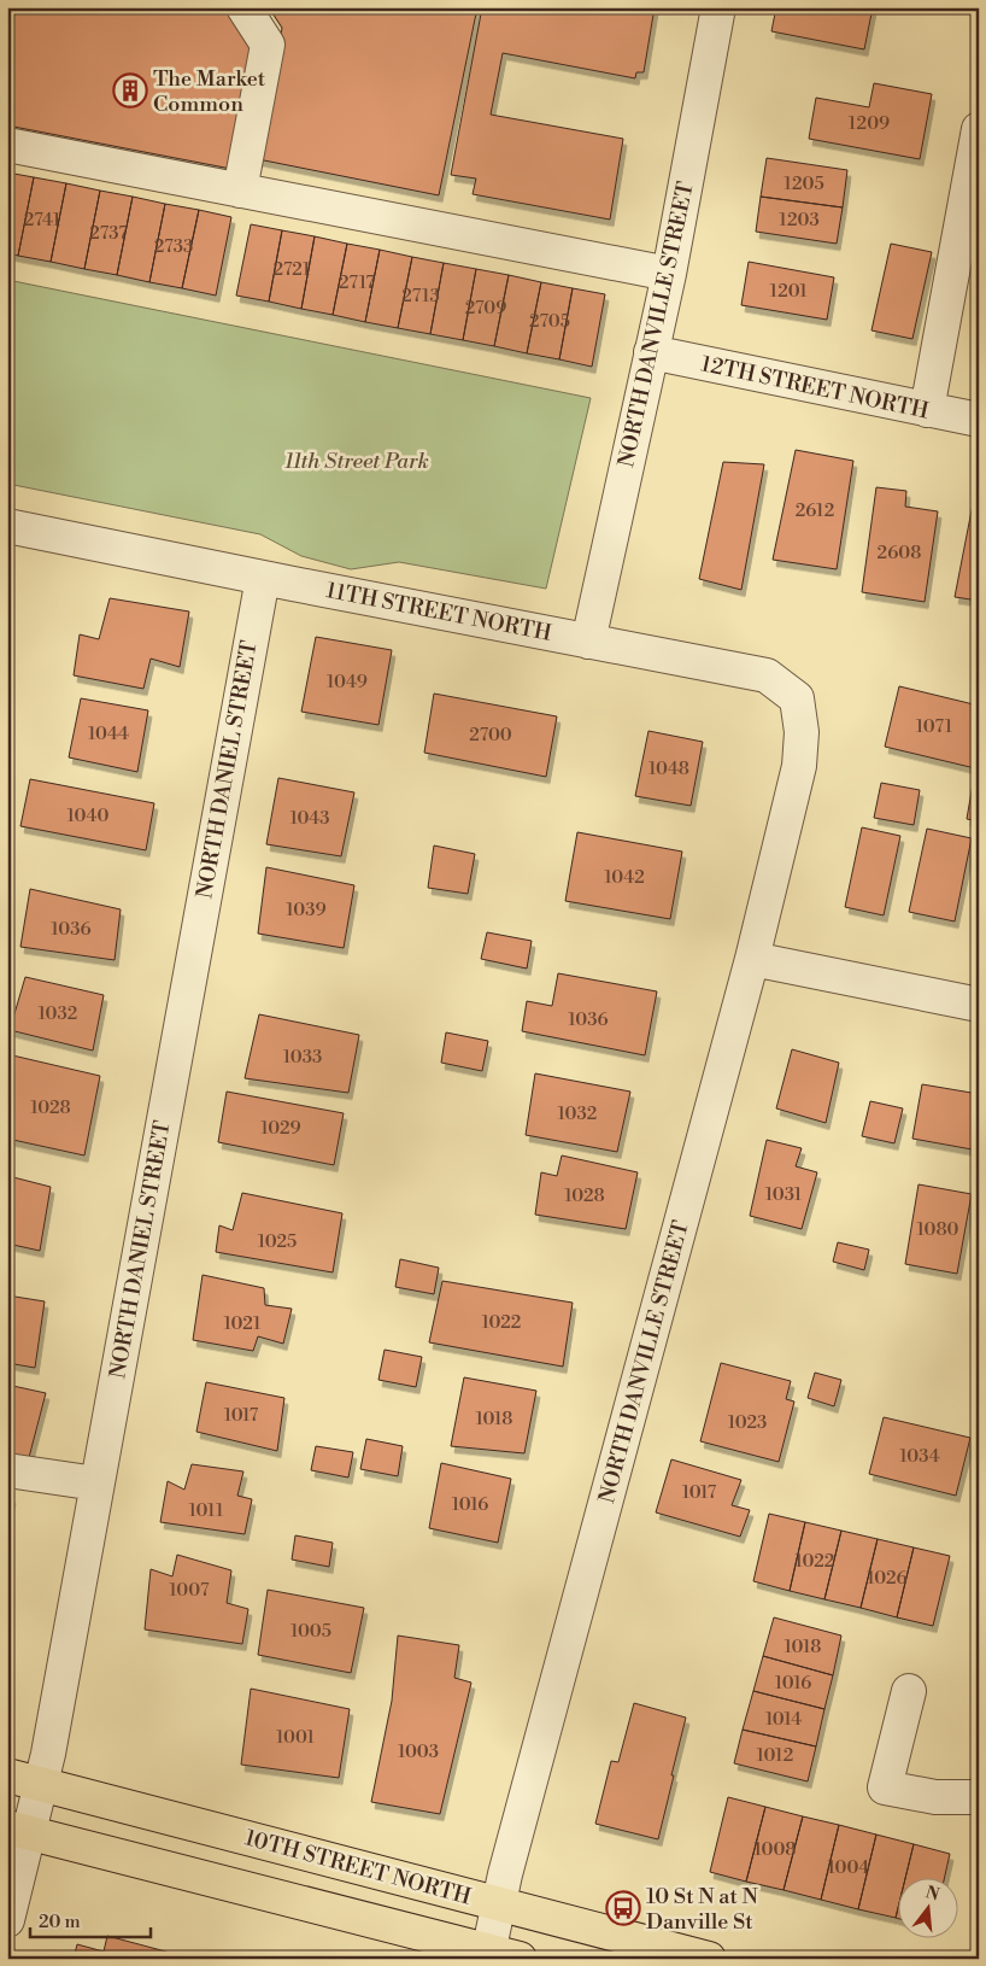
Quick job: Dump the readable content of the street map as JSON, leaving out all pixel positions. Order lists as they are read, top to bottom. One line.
{"streets":{"main road":["10TH STREET NORTH"],"street":["NORTH DANVILLE STREET","12TH STREET NORTH","11TH STREET NORTH","NORTH DANIEL STREET"]},"crossings":[["NORTH DANVILLE STREET","12TH STREET NORTH"],["NORTH DANVILLE STREET","11TH STREET NORTH"],["NORTH DANVILLE STREET","10TH STREET NORTH"],["11TH STREET NORTH","NORTH DANIEL STREET"],["NORTH DANIEL STREET","10TH STREET NORTH"]],"parks":["11th Street Park"],"places":{"building":["The Market Common"],"bus stop":["10 St N at N Danville St"]},"house_numbers":["1209","1205","2741","1203","2737","2733","2721","2717","1201","2713","2709","2705","2612","2608","1049","1071","1044","2700","1048","1040","1043","1042","1039","1036","1032","1036","1033","1028","1032","1029","1031","1028","1080","1025","1022","1021","1017","1018","1023","1034","1017","1016","1011","1022","1026","1007","1005","1018","1016","1014","1001","1003","1012","1008","1004"],"scale_bar":"20 m","north":"top"}
